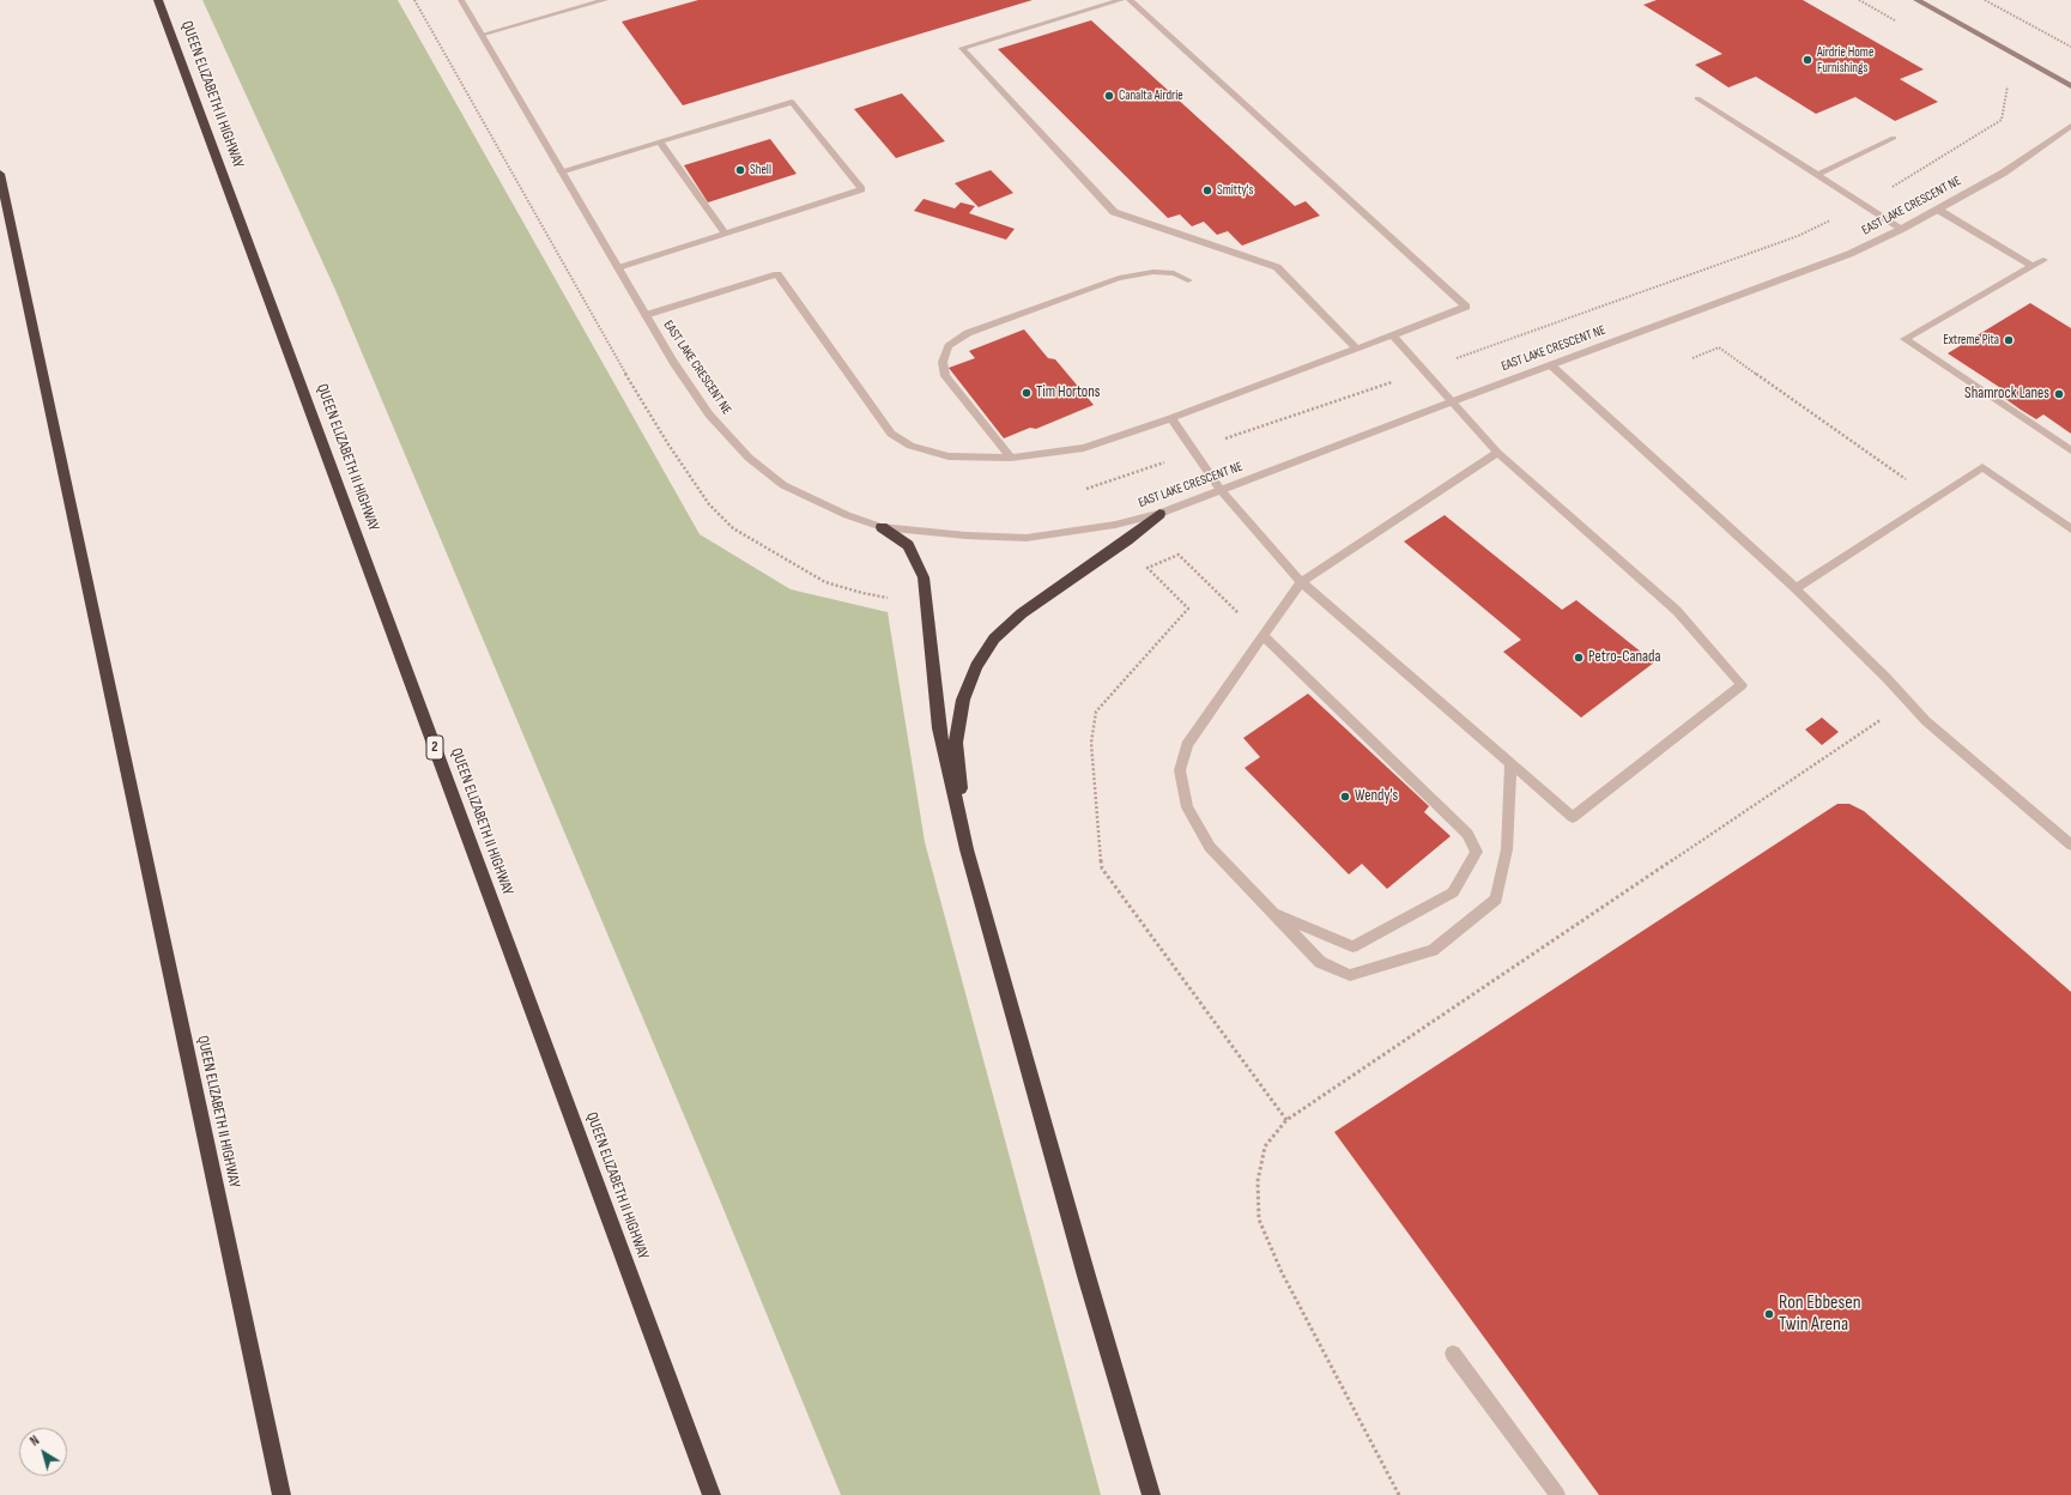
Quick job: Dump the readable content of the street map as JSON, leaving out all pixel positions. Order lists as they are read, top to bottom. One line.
{"streets":{"highway":["QUEEN ELIZABETH II HIGHWAY","2"],"street":["EAST LAKE CRESCENT NE"]},"places":["Airdrie Home Furnishings","Canalta Airdrie","Shell","Smitty's","Extreme Pita","Tim Hortons","Shamrock Lanes","Petro-Canada","Wendy's","Ron Ebbesen Twin Arena"],"north":"top left"}
